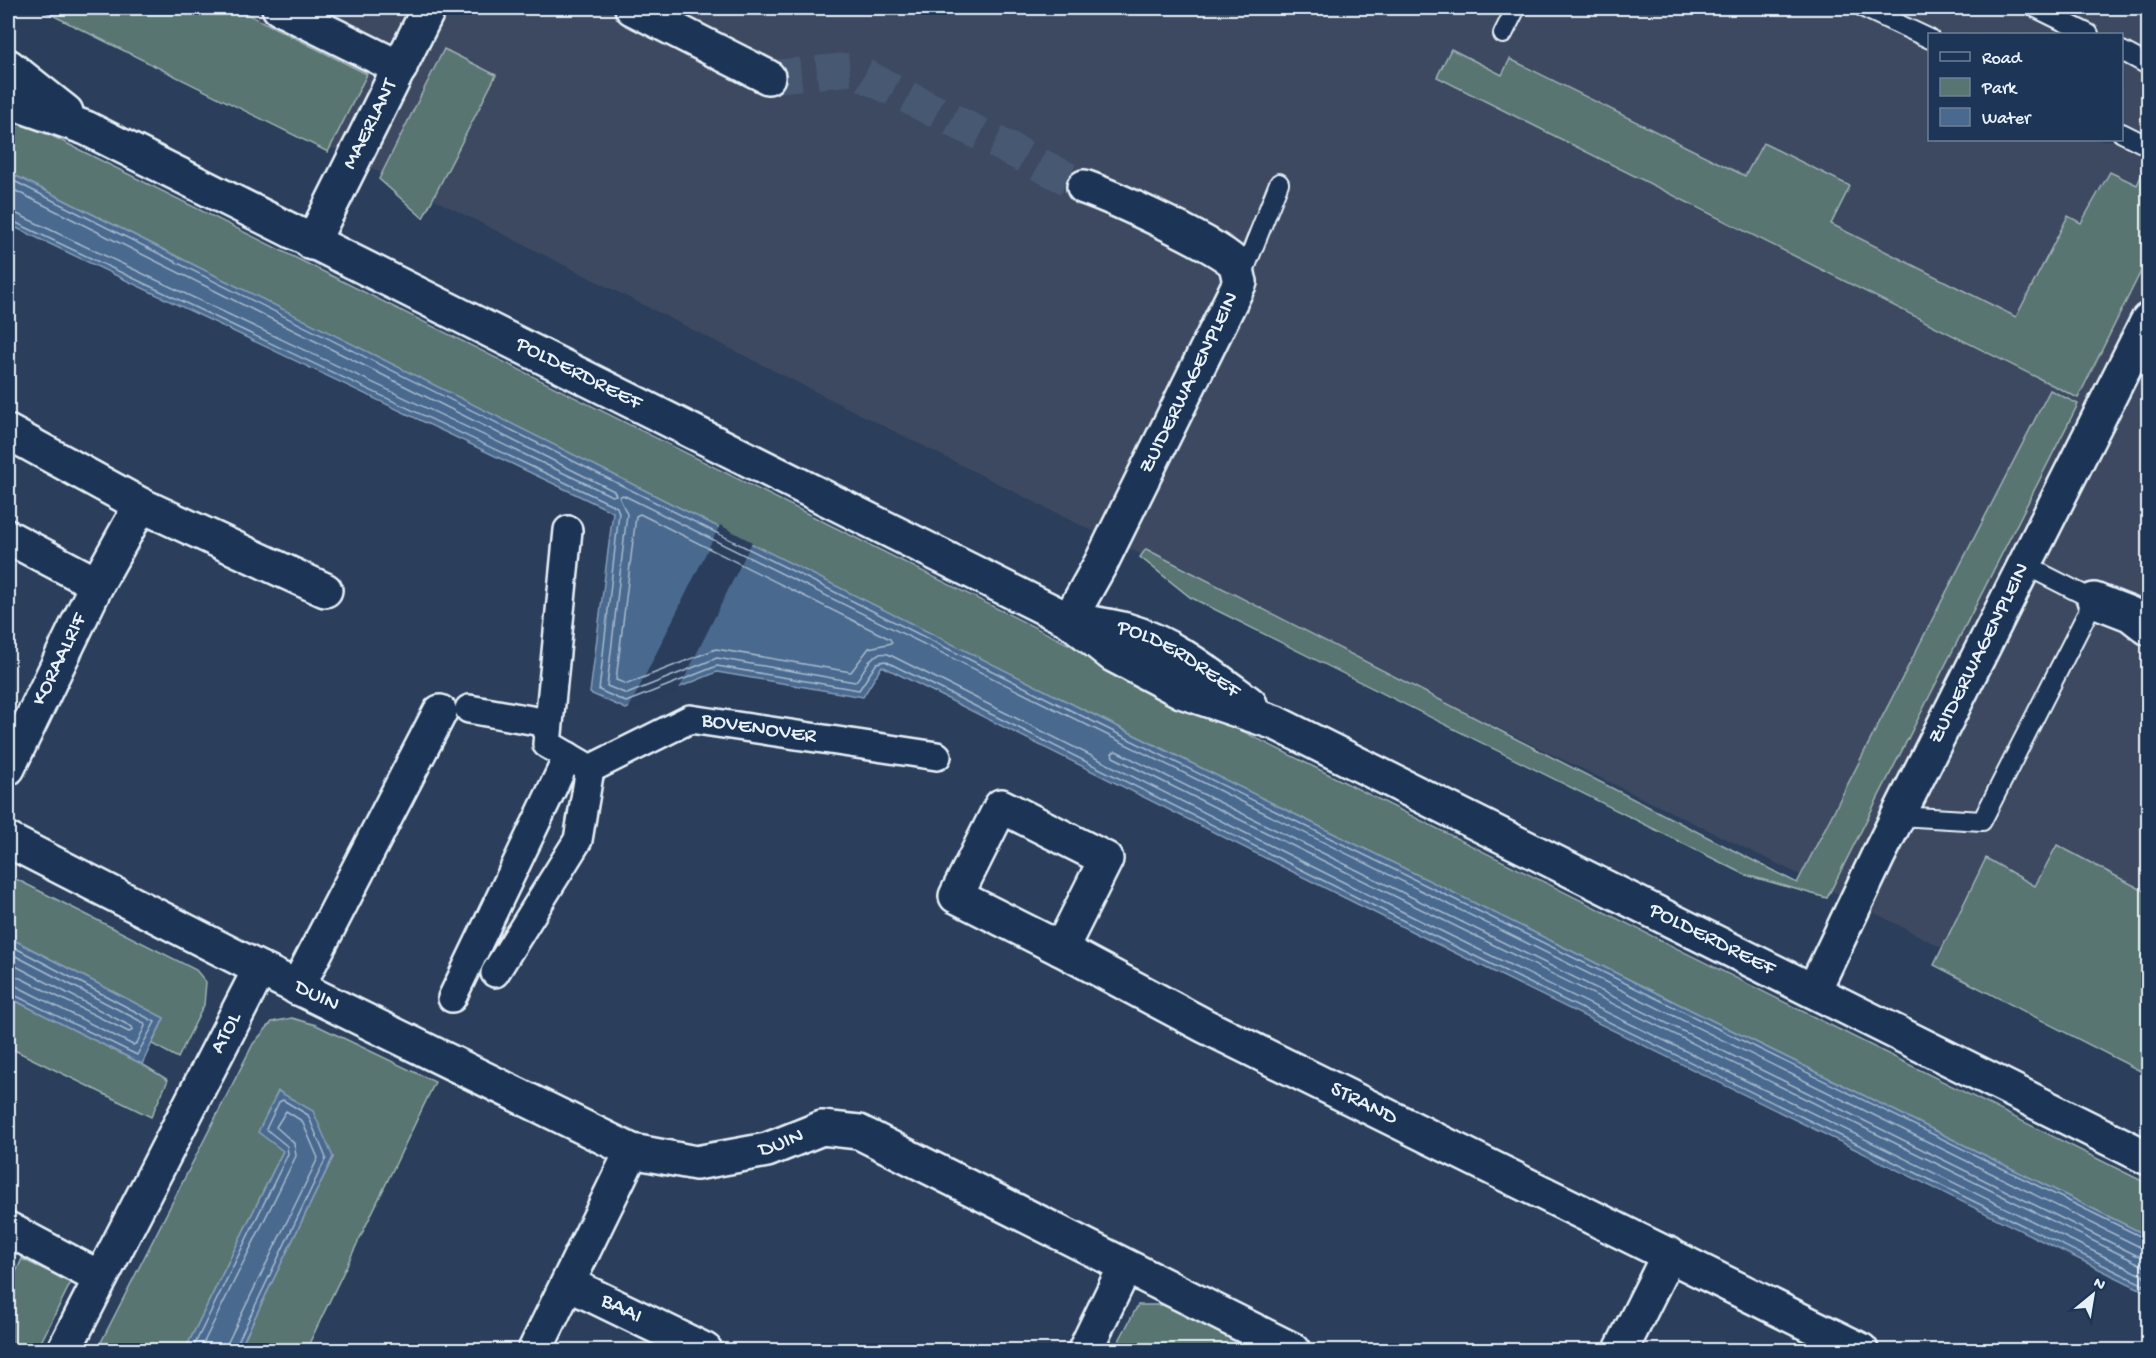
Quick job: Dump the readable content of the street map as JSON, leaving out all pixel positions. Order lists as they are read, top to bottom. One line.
{"streets":{"street":["MAERLANT","POLDERDREEF","ZUIDERWAGENPLEIN","KORAALRIF","BOVENOVER","DUIN","ATOL","STRAND","BAAI"]},"crossings":[["MAERLANT","POLDERDREEF"],["POLDERDREEF","ZUIDERWAGENPLEIN"],["DUIN","ATOL"]],"legend":["Road","Park","Water"],"north":"top right"}
